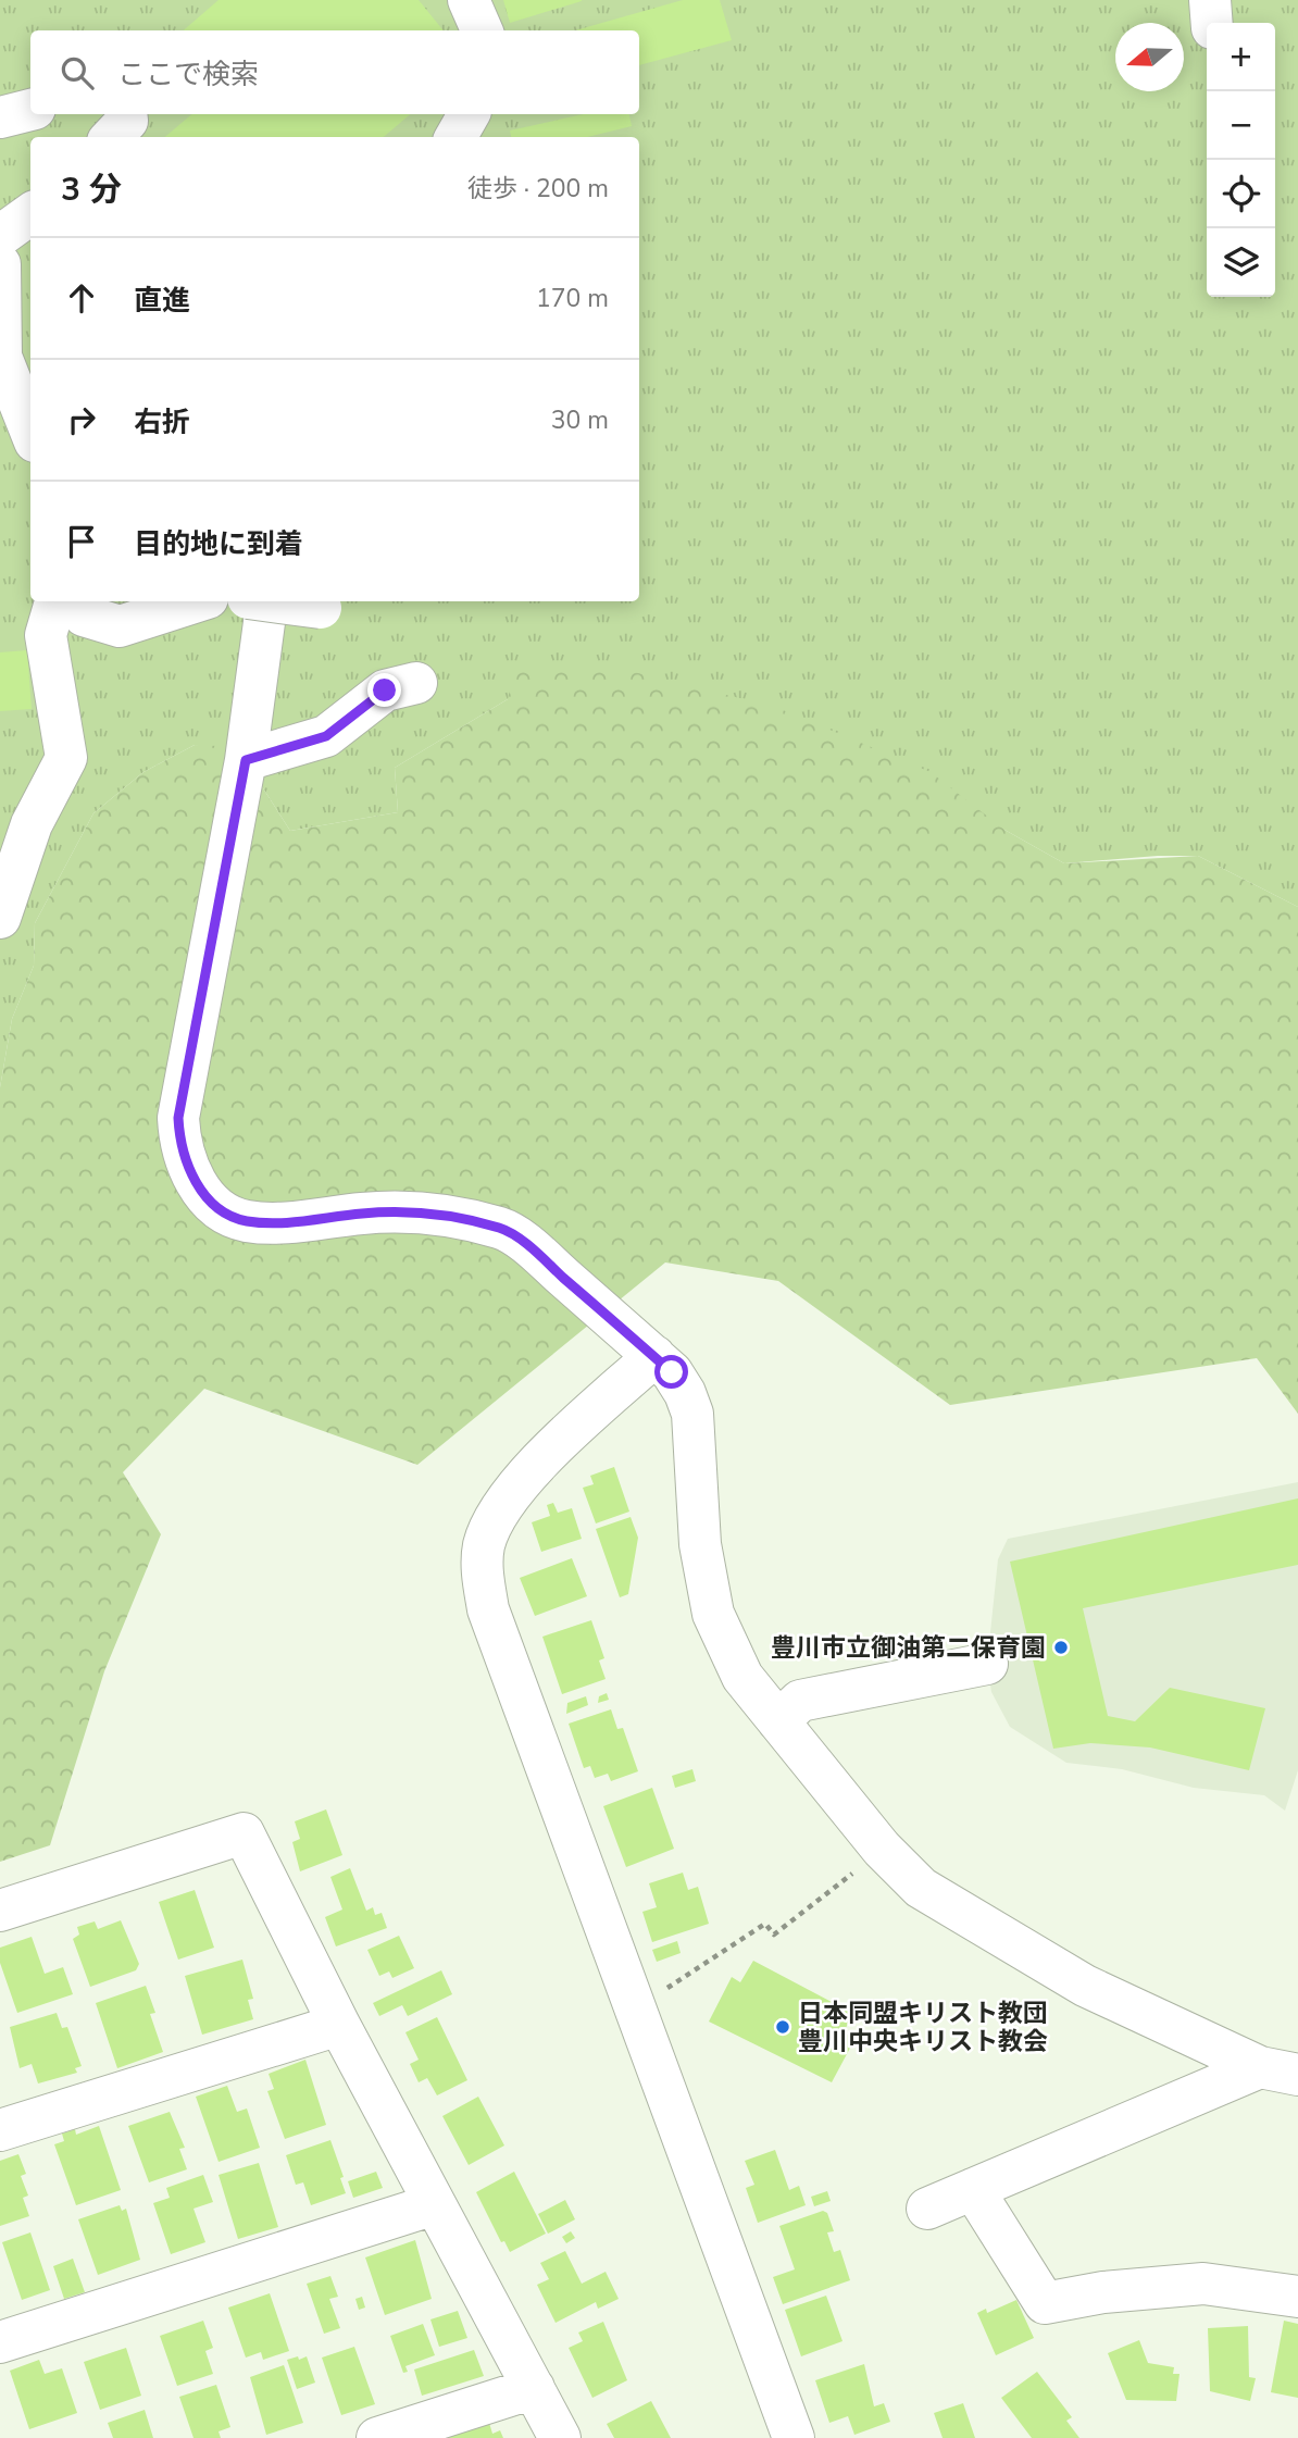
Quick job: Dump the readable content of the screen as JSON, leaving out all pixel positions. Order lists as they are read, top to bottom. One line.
{"places":["豊川市立御油第二保育園","日本同盟キリスト教団 豊川中央キリスト教会"],"north":"left","page":{"map_buttons":["+","−"],"search":"ここで検索","heading":["3 分","徒歩 · 200 m"],"list":[["直進","170 m"],["右折","30 m"],"目的地に到着"]}}
